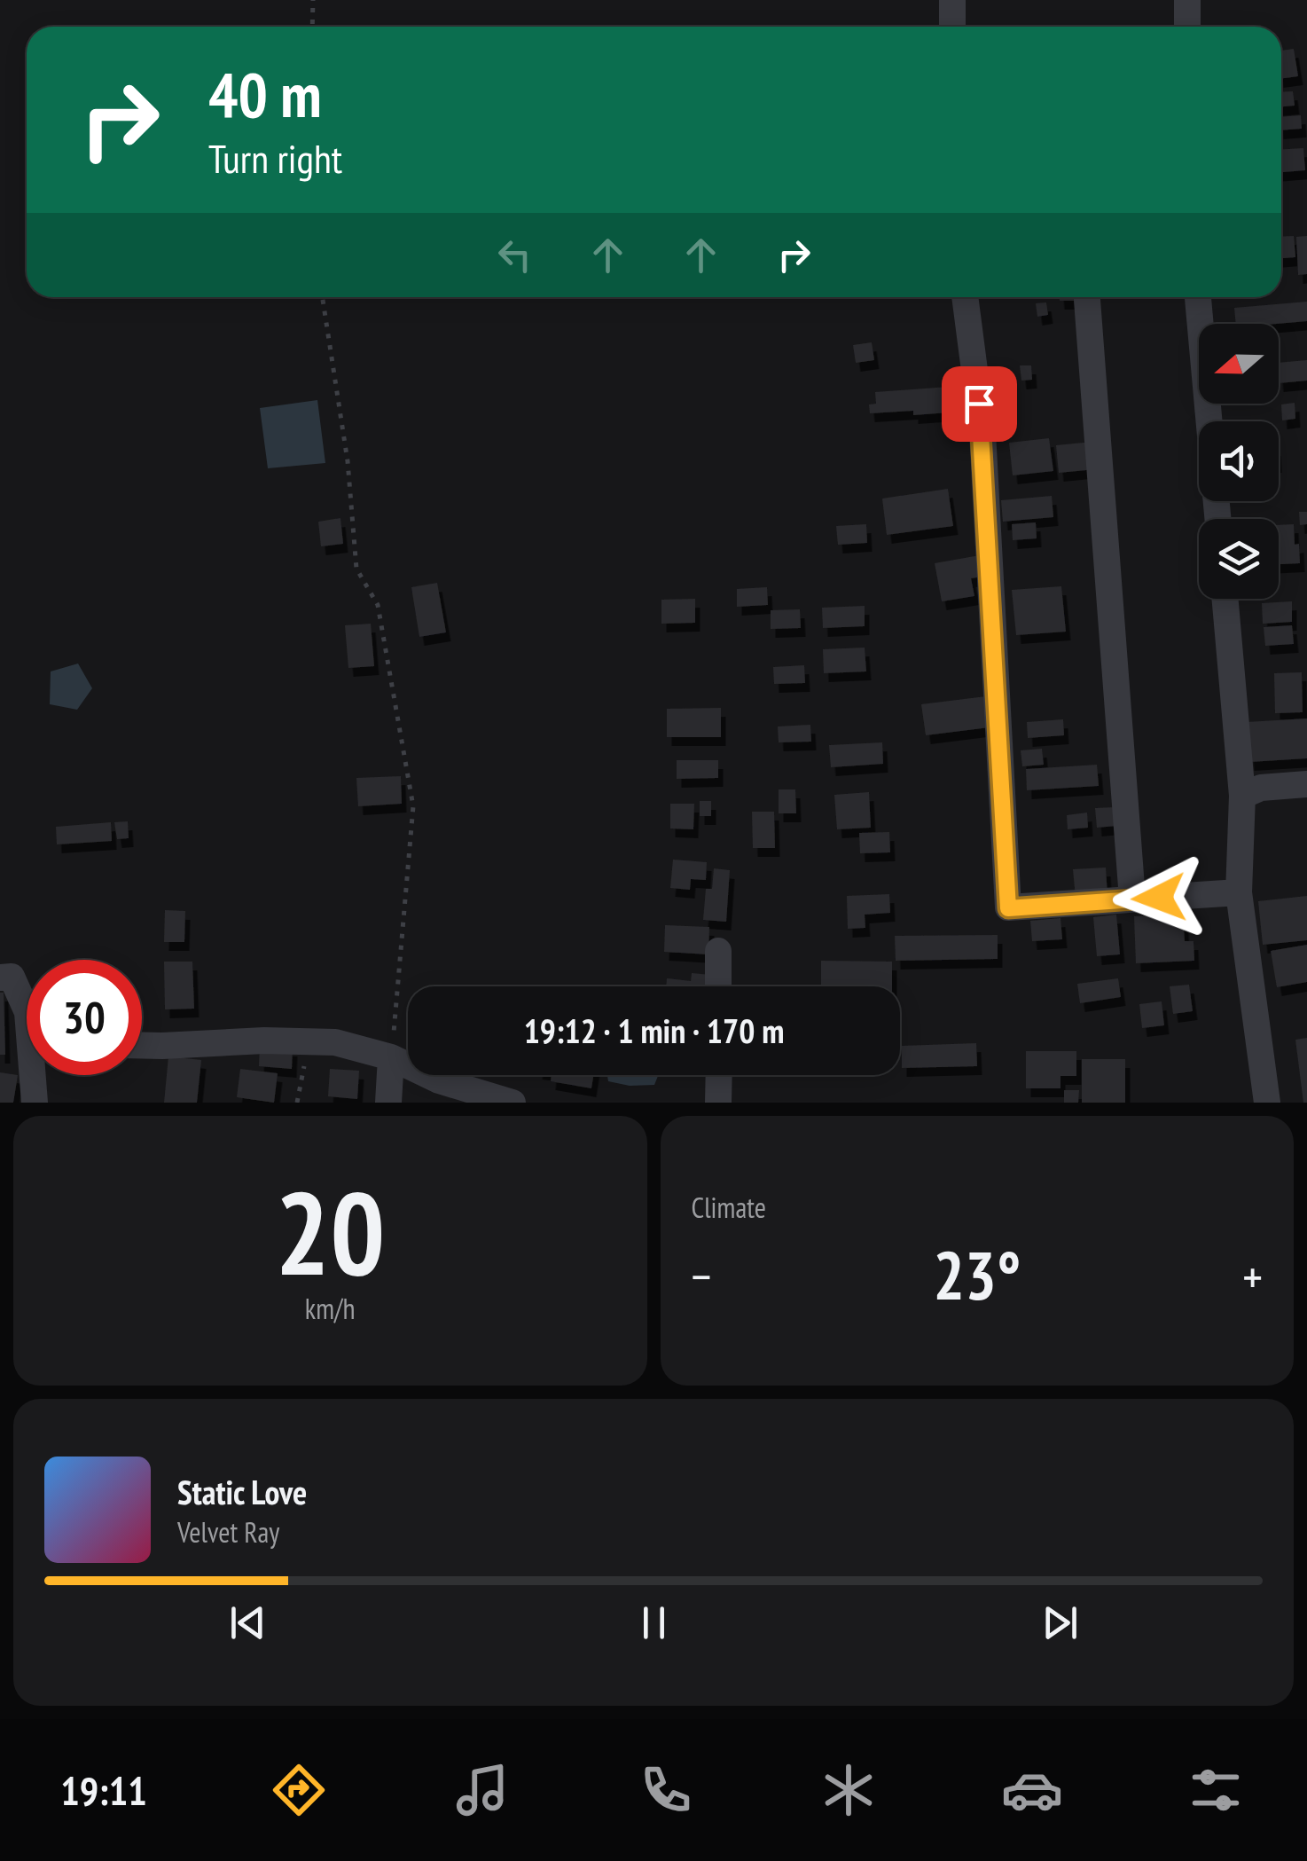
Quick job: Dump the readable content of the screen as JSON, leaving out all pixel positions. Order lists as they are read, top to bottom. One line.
{"north":"left","page":{"turn":["40 m","Turn right"],"limit":"30","trip":"19:12 · 1 min · 170 m","tile":[["20","km/h"],"Climate"],"heat":["−","23°","+"],"song":["Static Love","Velvet Ray"],"tabs":"19:11"}}
